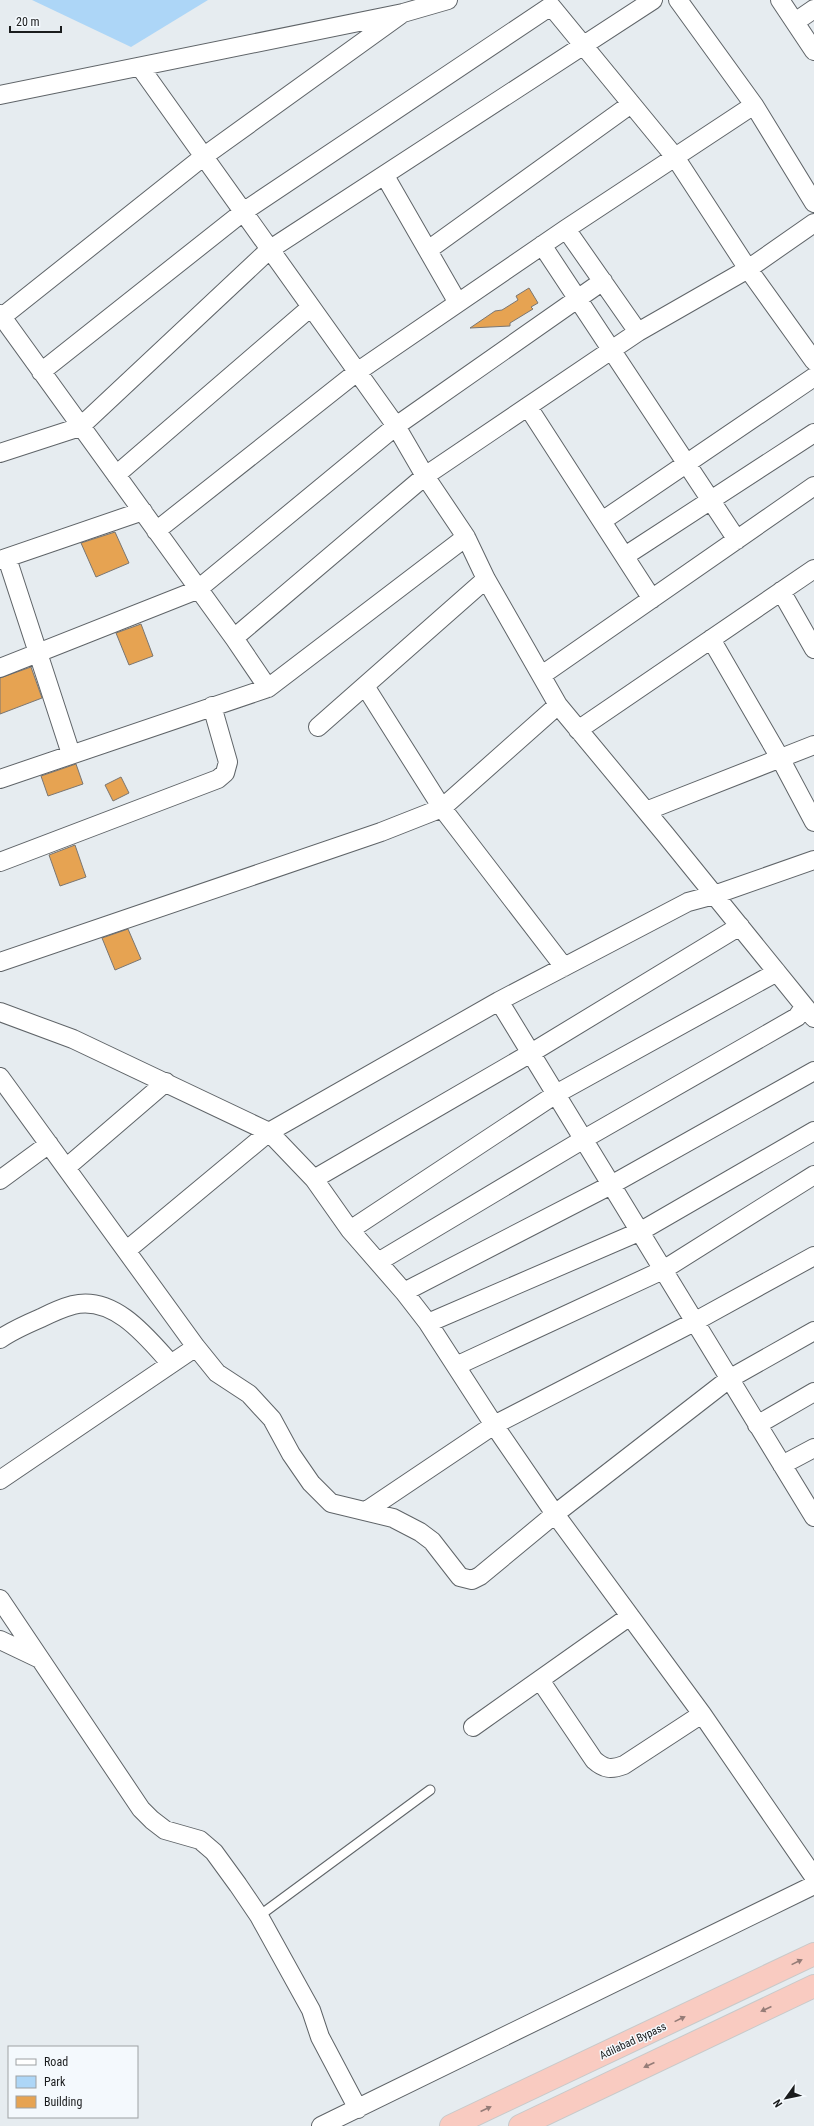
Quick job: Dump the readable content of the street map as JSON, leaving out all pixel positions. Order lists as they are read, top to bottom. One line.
{"streets":{"highway":["Adilabad Bypass"]},"legend":["Road","Park","Building"],"scale_bar":"20 m","north":"bottom left"}
